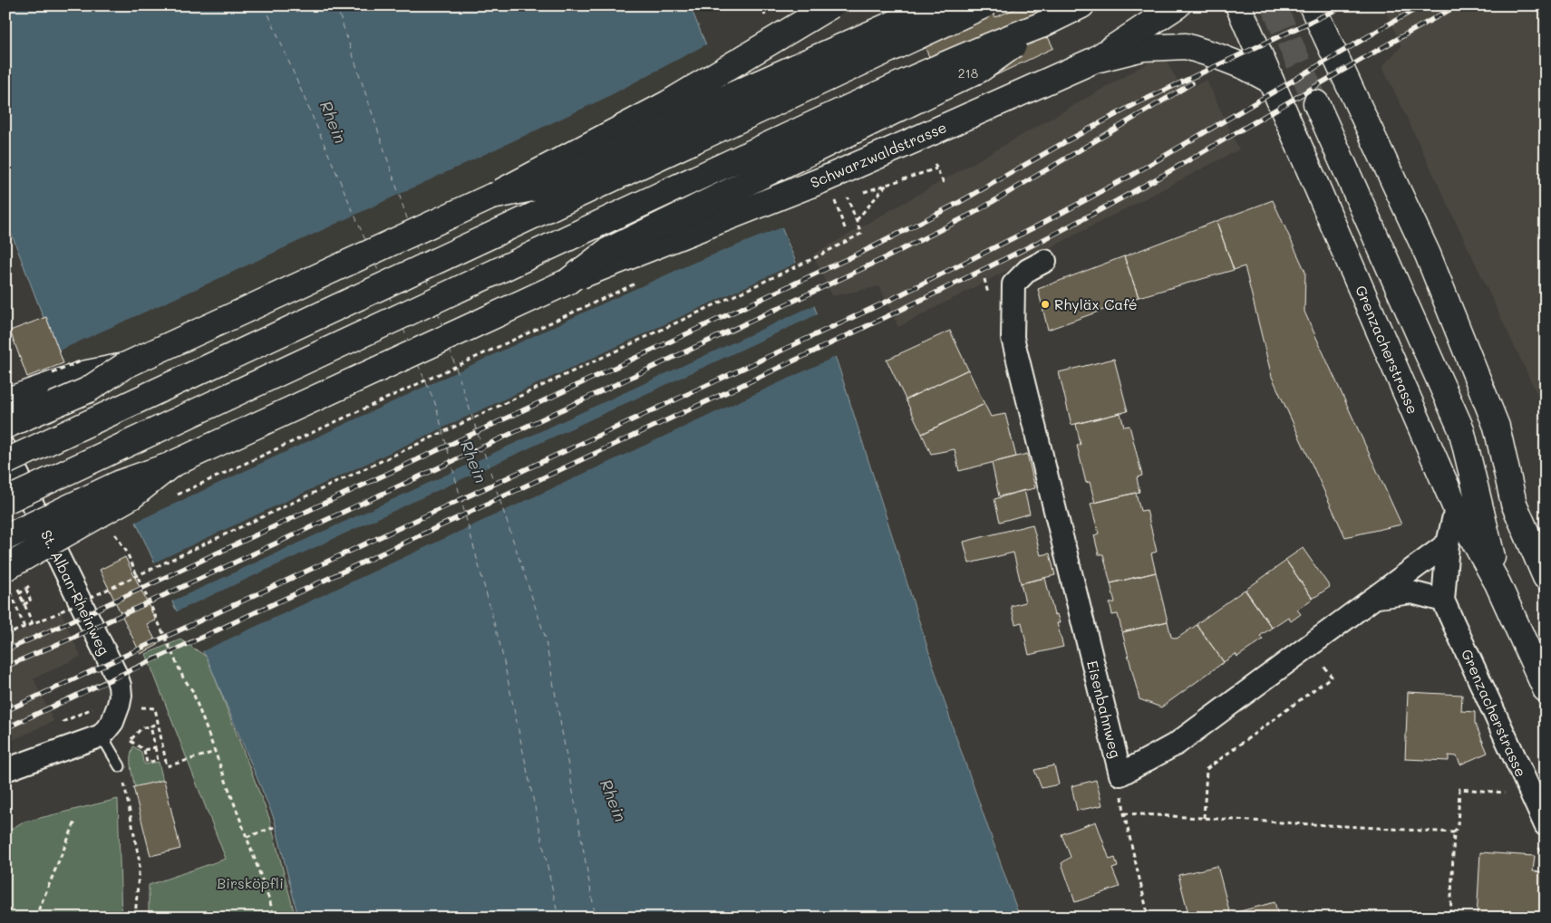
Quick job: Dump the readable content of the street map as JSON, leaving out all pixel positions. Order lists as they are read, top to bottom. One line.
{"streets":{"main road":["Schwarzwaldstrasse","Grenzacherstrasse"],"street":["St. Alban-Rheinweg","Eisenbahnweg"]},"crossings":[["Grenzacherstrasse","Eisenbahnweg"]],"water":["Rhein"],"parks":["Birsköpfli"],"places":["Rhyläx Café"],"house_numbers":["218"]}
